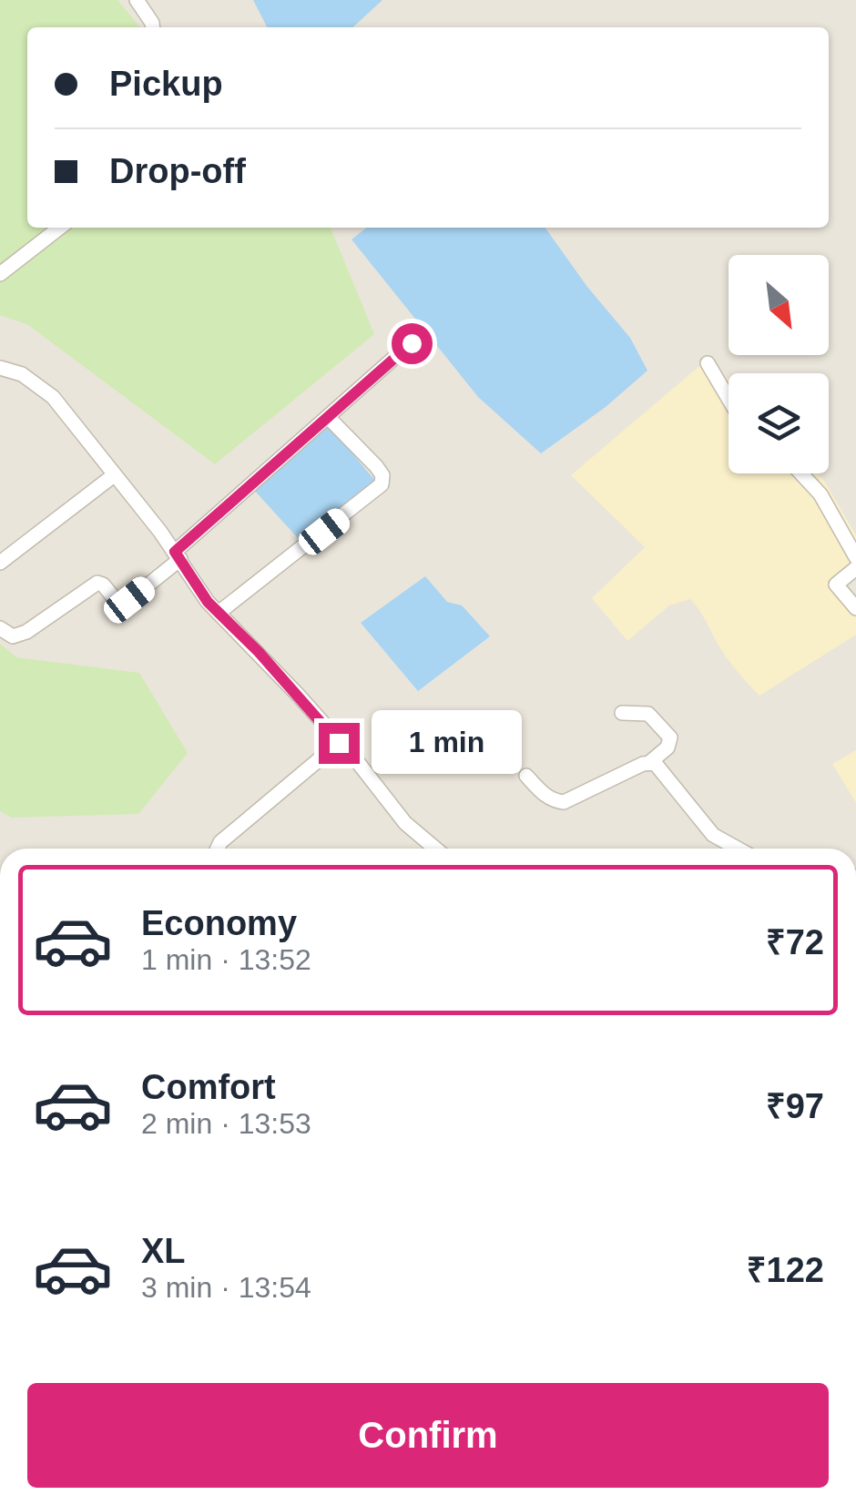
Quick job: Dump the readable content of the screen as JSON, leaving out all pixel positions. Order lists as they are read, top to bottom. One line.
{"north":"bottom right","page":{"banner":["Pickup","Drop-off"],"bubble":"1 min","list":[{"name":"Economy","note":"1 min · 13:52","value":"₹72"},{"name":"Comfort","note":"2 min · 13:53","value":"₹97"},{"name":"XL","note":"3 min · 13:54","value":"₹122"}],"buttons":"Confirm"}}
